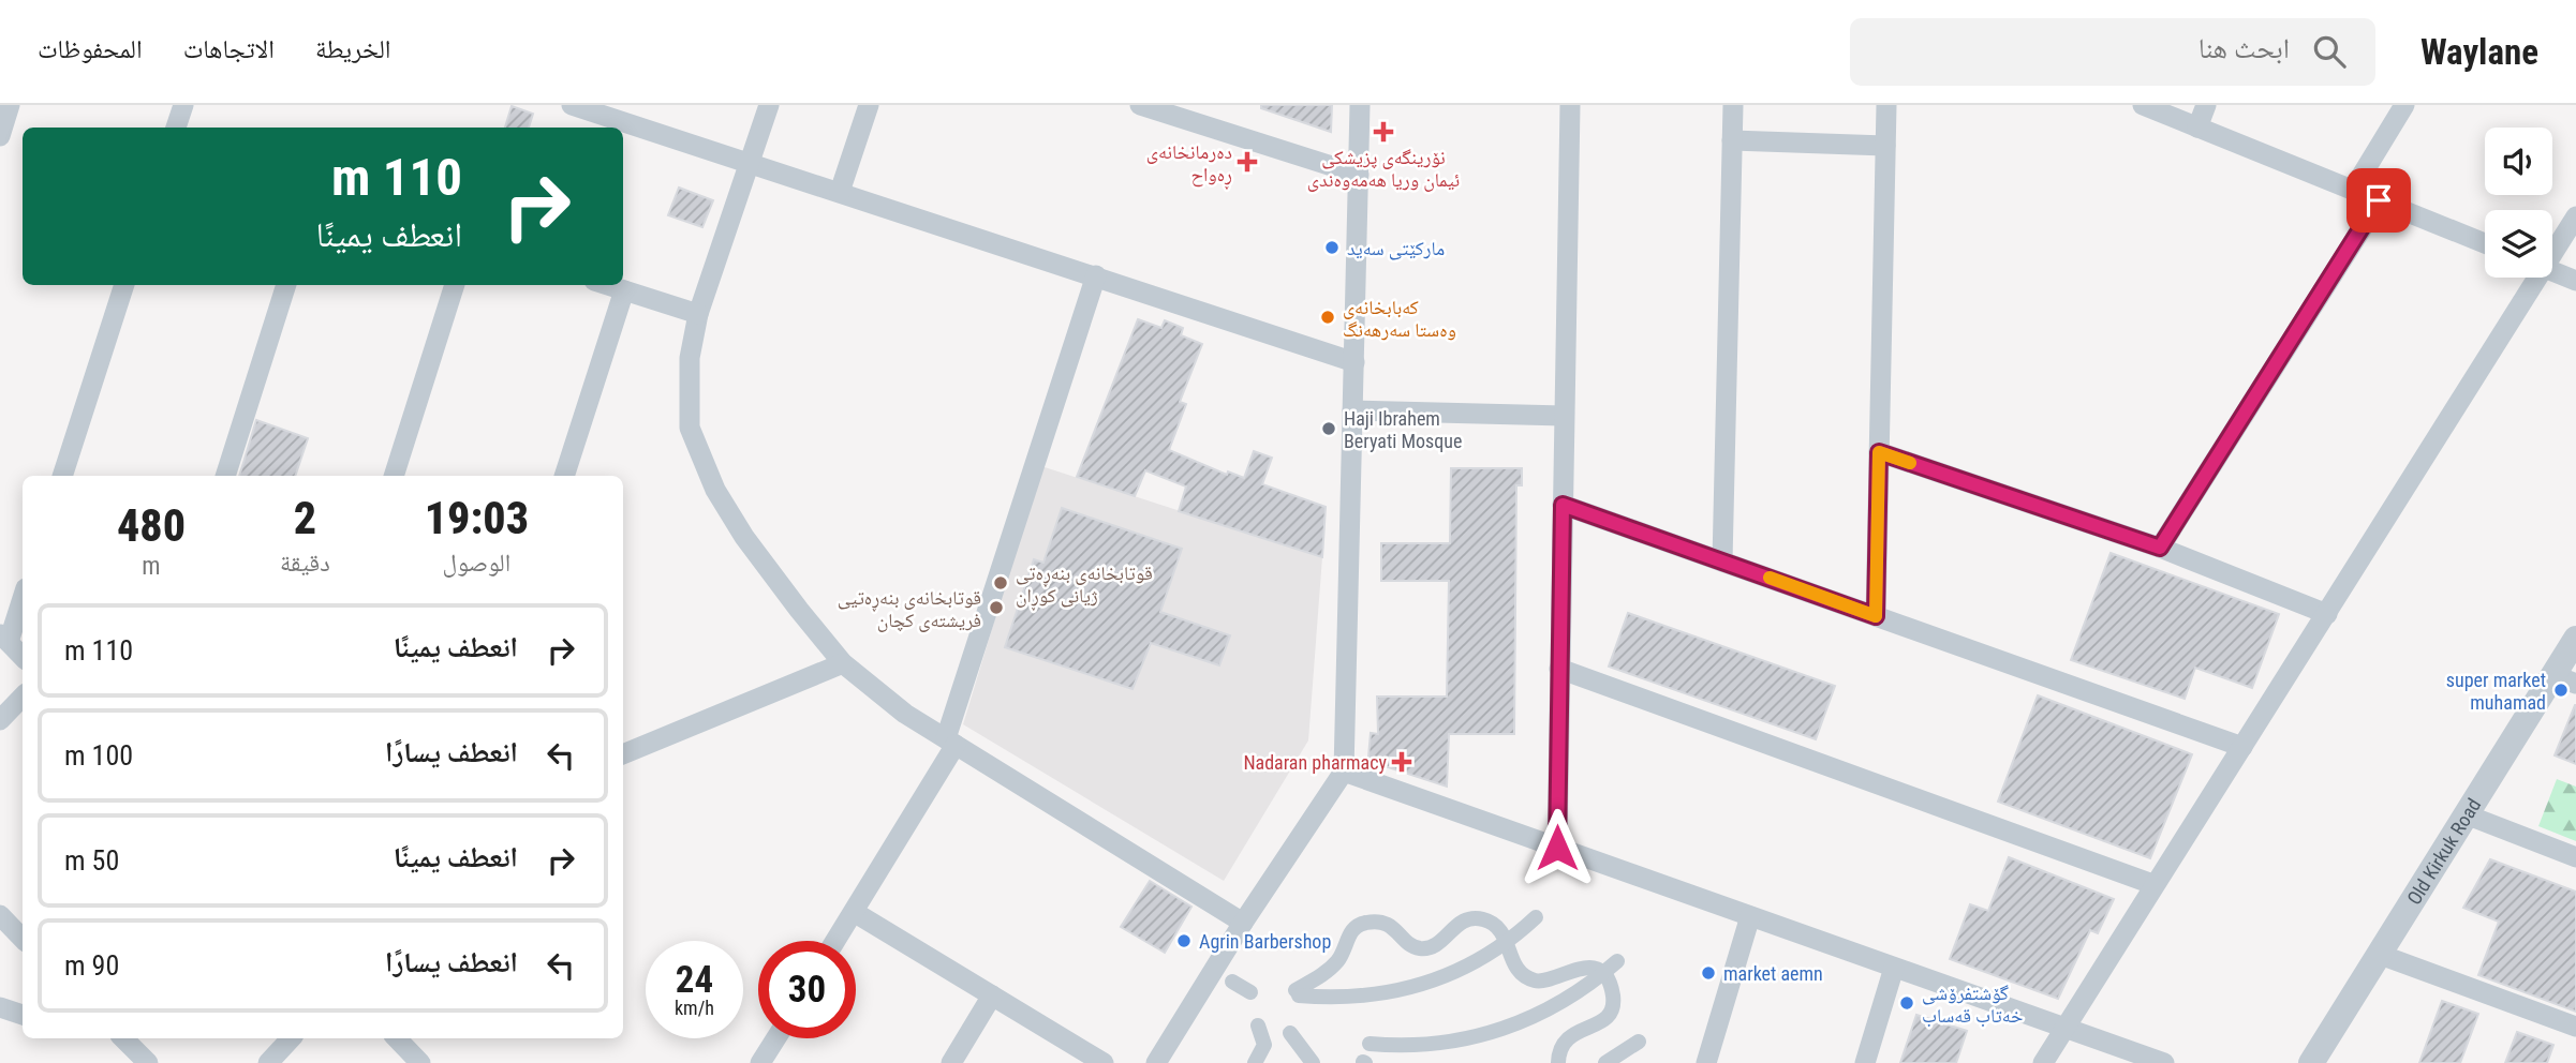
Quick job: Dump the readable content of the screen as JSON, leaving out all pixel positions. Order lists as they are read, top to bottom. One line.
{"streets":{"street":["Old Kirkuk Road"]},"places":{"health":["نۆرینگەی پزیشکی ئیمان وریا هەمەوەندی","دەرمانخانەی ڕەواح","Nadaran pharmacy"],"other":["مارکێتی سەید","کەبابخانەی وەستا سەرهەنگ","Haji Ibrahem Beryati Mosque","قوتابخانەی بنەڕەتی ژیانی کوڕان","قوتابخانەی بنەڕەتیی فریشتەی کچان","super market muhamad","Agrin Barbershop","market aemn","گۆشتفرۆشی خەتاب قەساب"]},"page":{"header":"Waylane","search":"ابحث هنا","nav":["الخريطة","الاتجاهات","المحفوظات"],"turn":["110 m","انعطف يمينًا"],"eta":["19:03","الوصول","2","دقيقة","480","m"],"list":[{"name":"انعطف يمينًا","value":"110 m"},{"name":"انعطف يسارًا","value":"100 m"},{"name":"انعطف يمينًا","value":"50 m"},{"name":"انعطف يسارًا","value":"90 m"}],"speed":"24 km/h","limit":"30"}}
